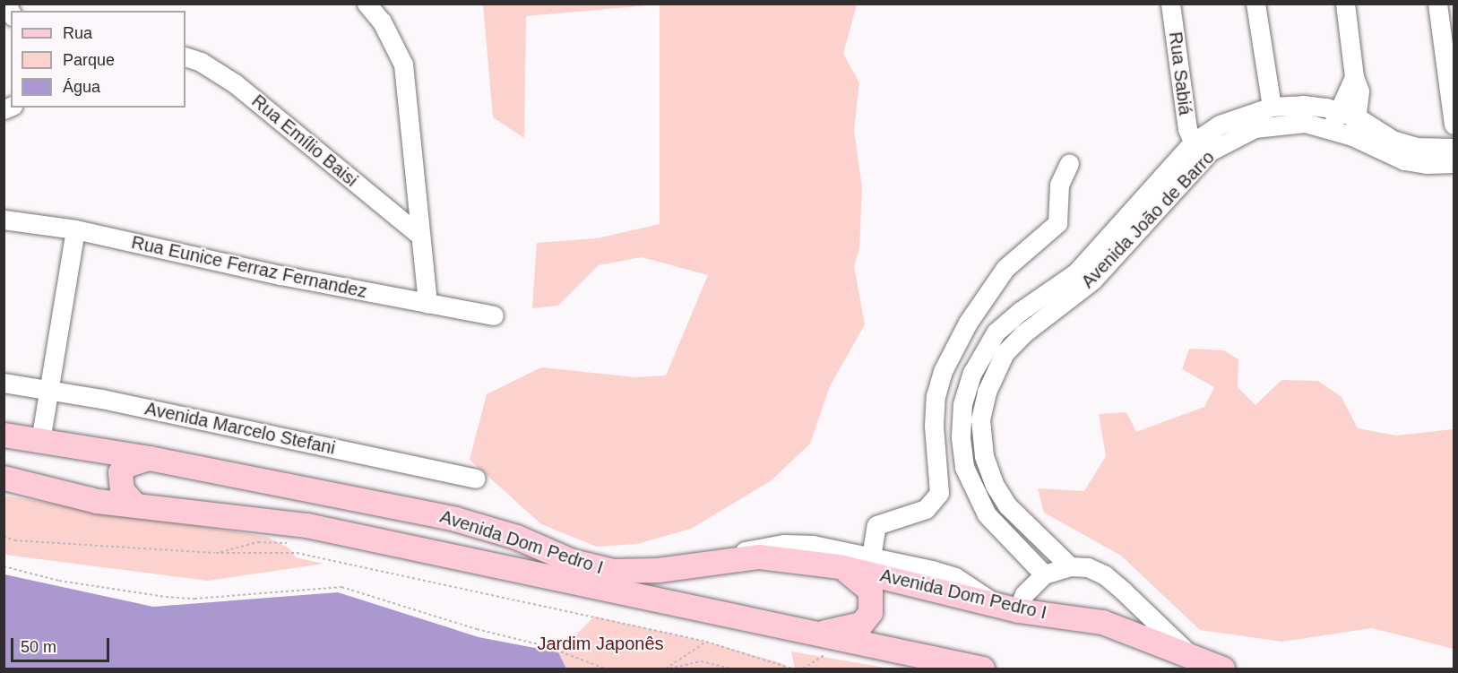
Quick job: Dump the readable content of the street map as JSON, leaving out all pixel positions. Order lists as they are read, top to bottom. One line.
{"streets":{"main road":["Avenida Dom Pedro I"],"street":["Rua Sabiá","Rua Emílio Baisi","Avenida João de Barro","Rua Eunice Ferraz Fernandez","Avenida Marcelo Stefani"]},"crossings":[["Rua Sabiá","Avenida João de Barro"]],"parks":["Jardim Japonês"],"legend":["Rua","Parque","Água"],"scale_bar":"50 m"}
